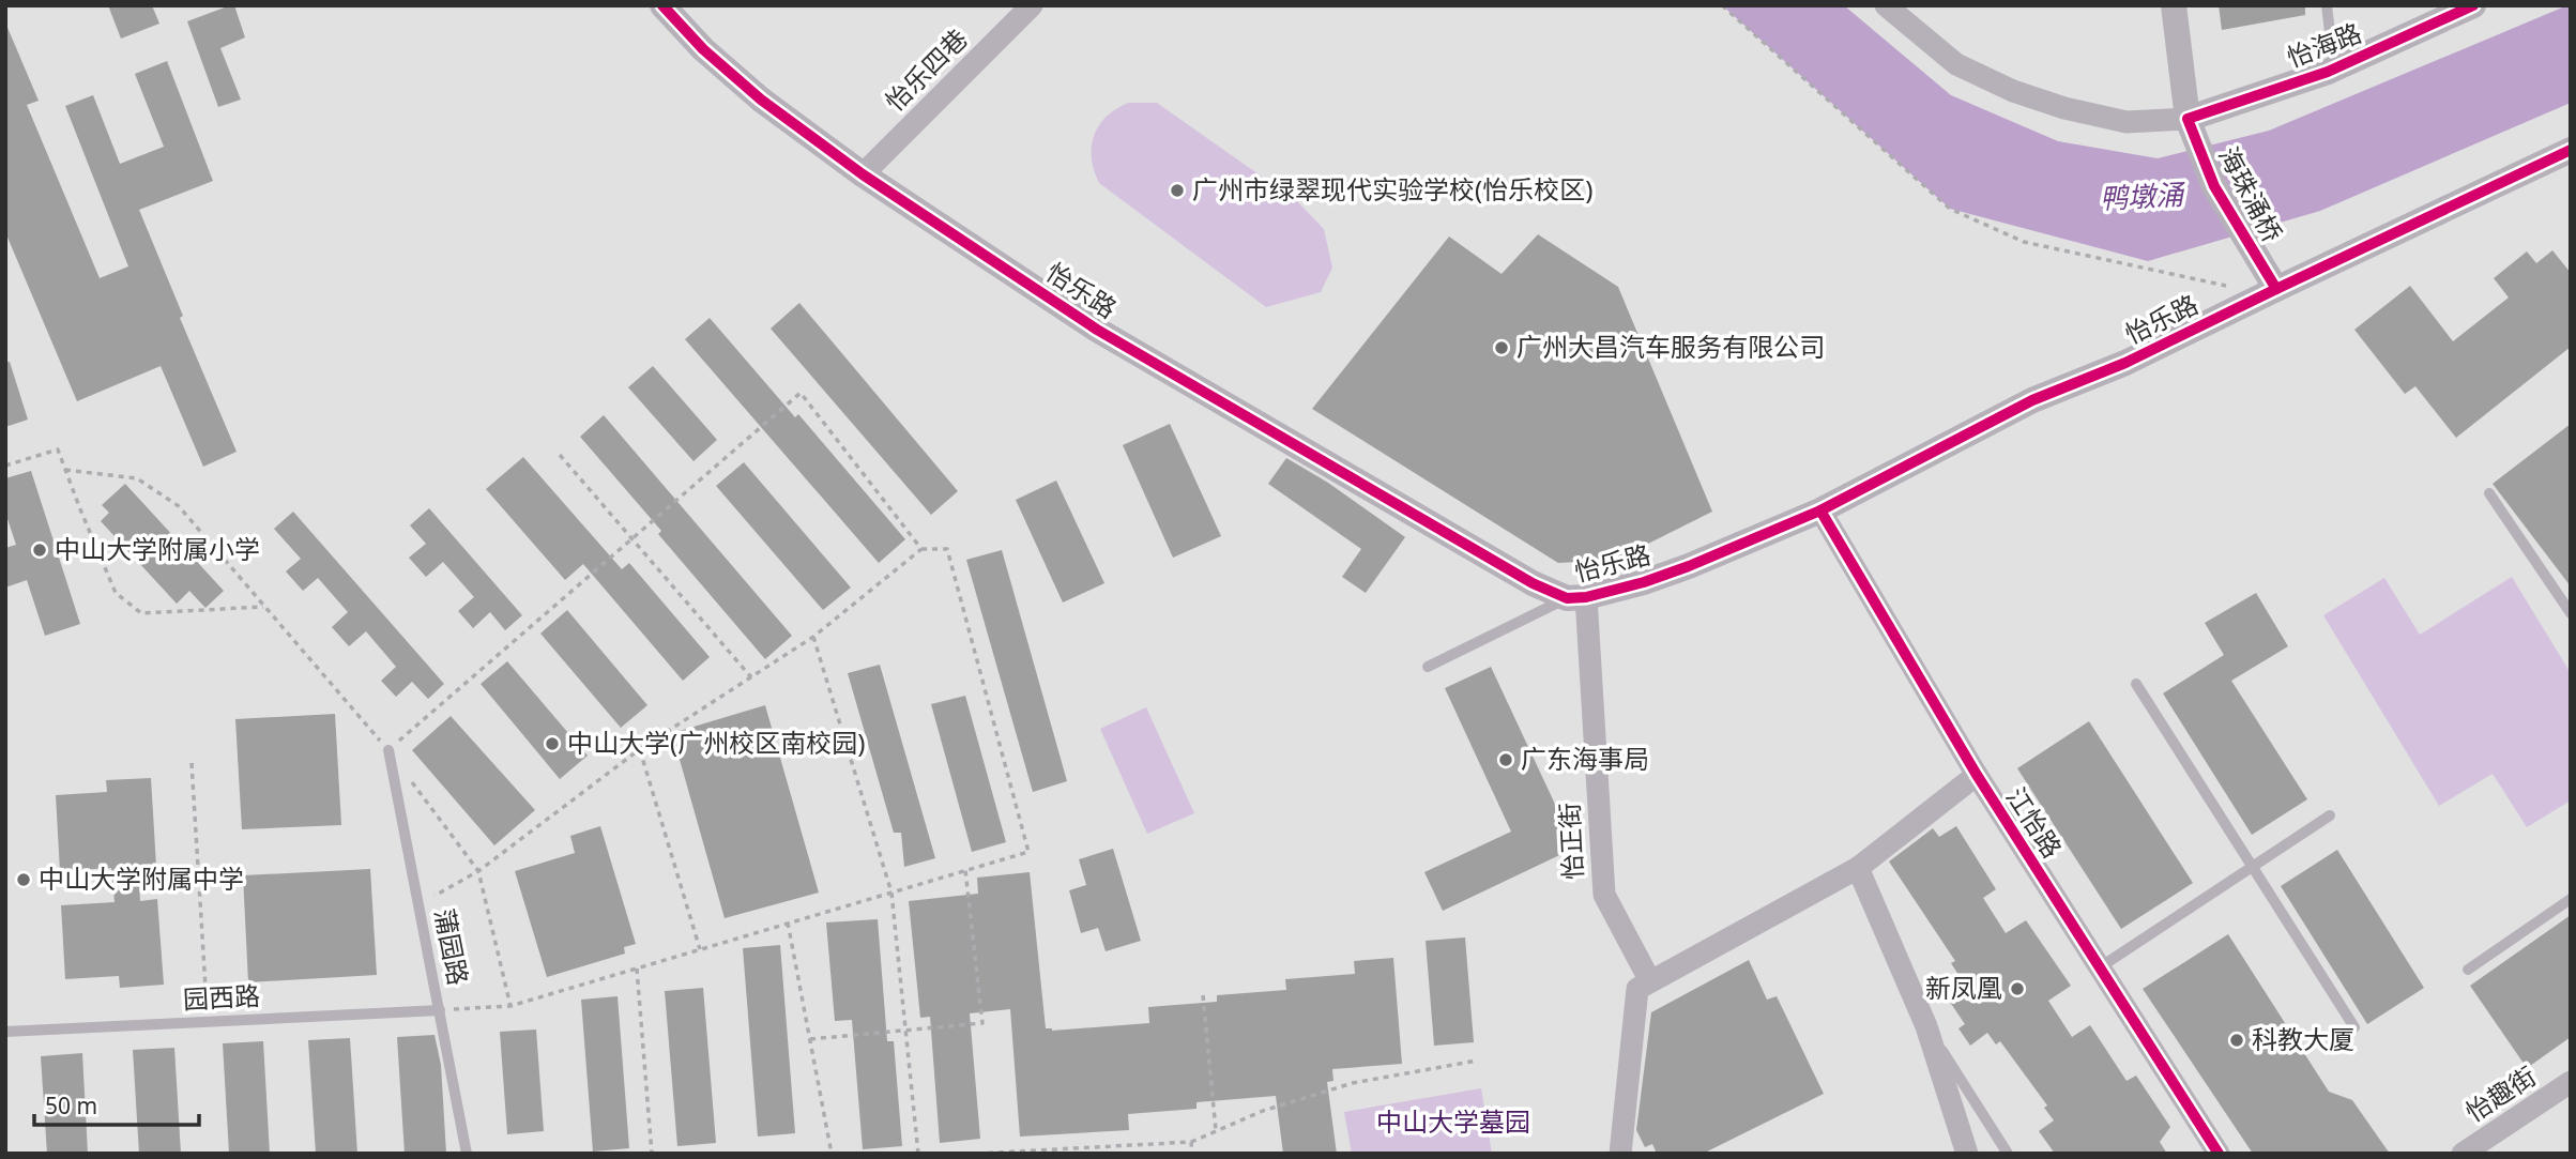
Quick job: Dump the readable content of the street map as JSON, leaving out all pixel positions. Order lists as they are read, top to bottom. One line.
{"streets":{"street":["怡海路","怡乐四巷","海珠涌桥","怡乐路","江怡路","怡正街","怡趣街"],"lane":["蒲园路","园西路"]},"crossings":[["怡海路","海珠涌桥"],["怡乐四巷","怡乐路"],["海珠涌桥","怡乐路"],["怡乐路","江怡路"],["怡乐路","怡正街"],["蒲园路","园西路"]],"water":["鸭墩涌"],"parks":["中山大学墓园"],"places":["广州市绿翠现代实验学校(怡乐校区)","广州大昌汽车服务有限公司","中山大学附属小学","中山大学(广州校区南校园)","广东海事局","中山大学附属中学","新凤凰","科教大厦"],"scale_bar":"50 m"}
